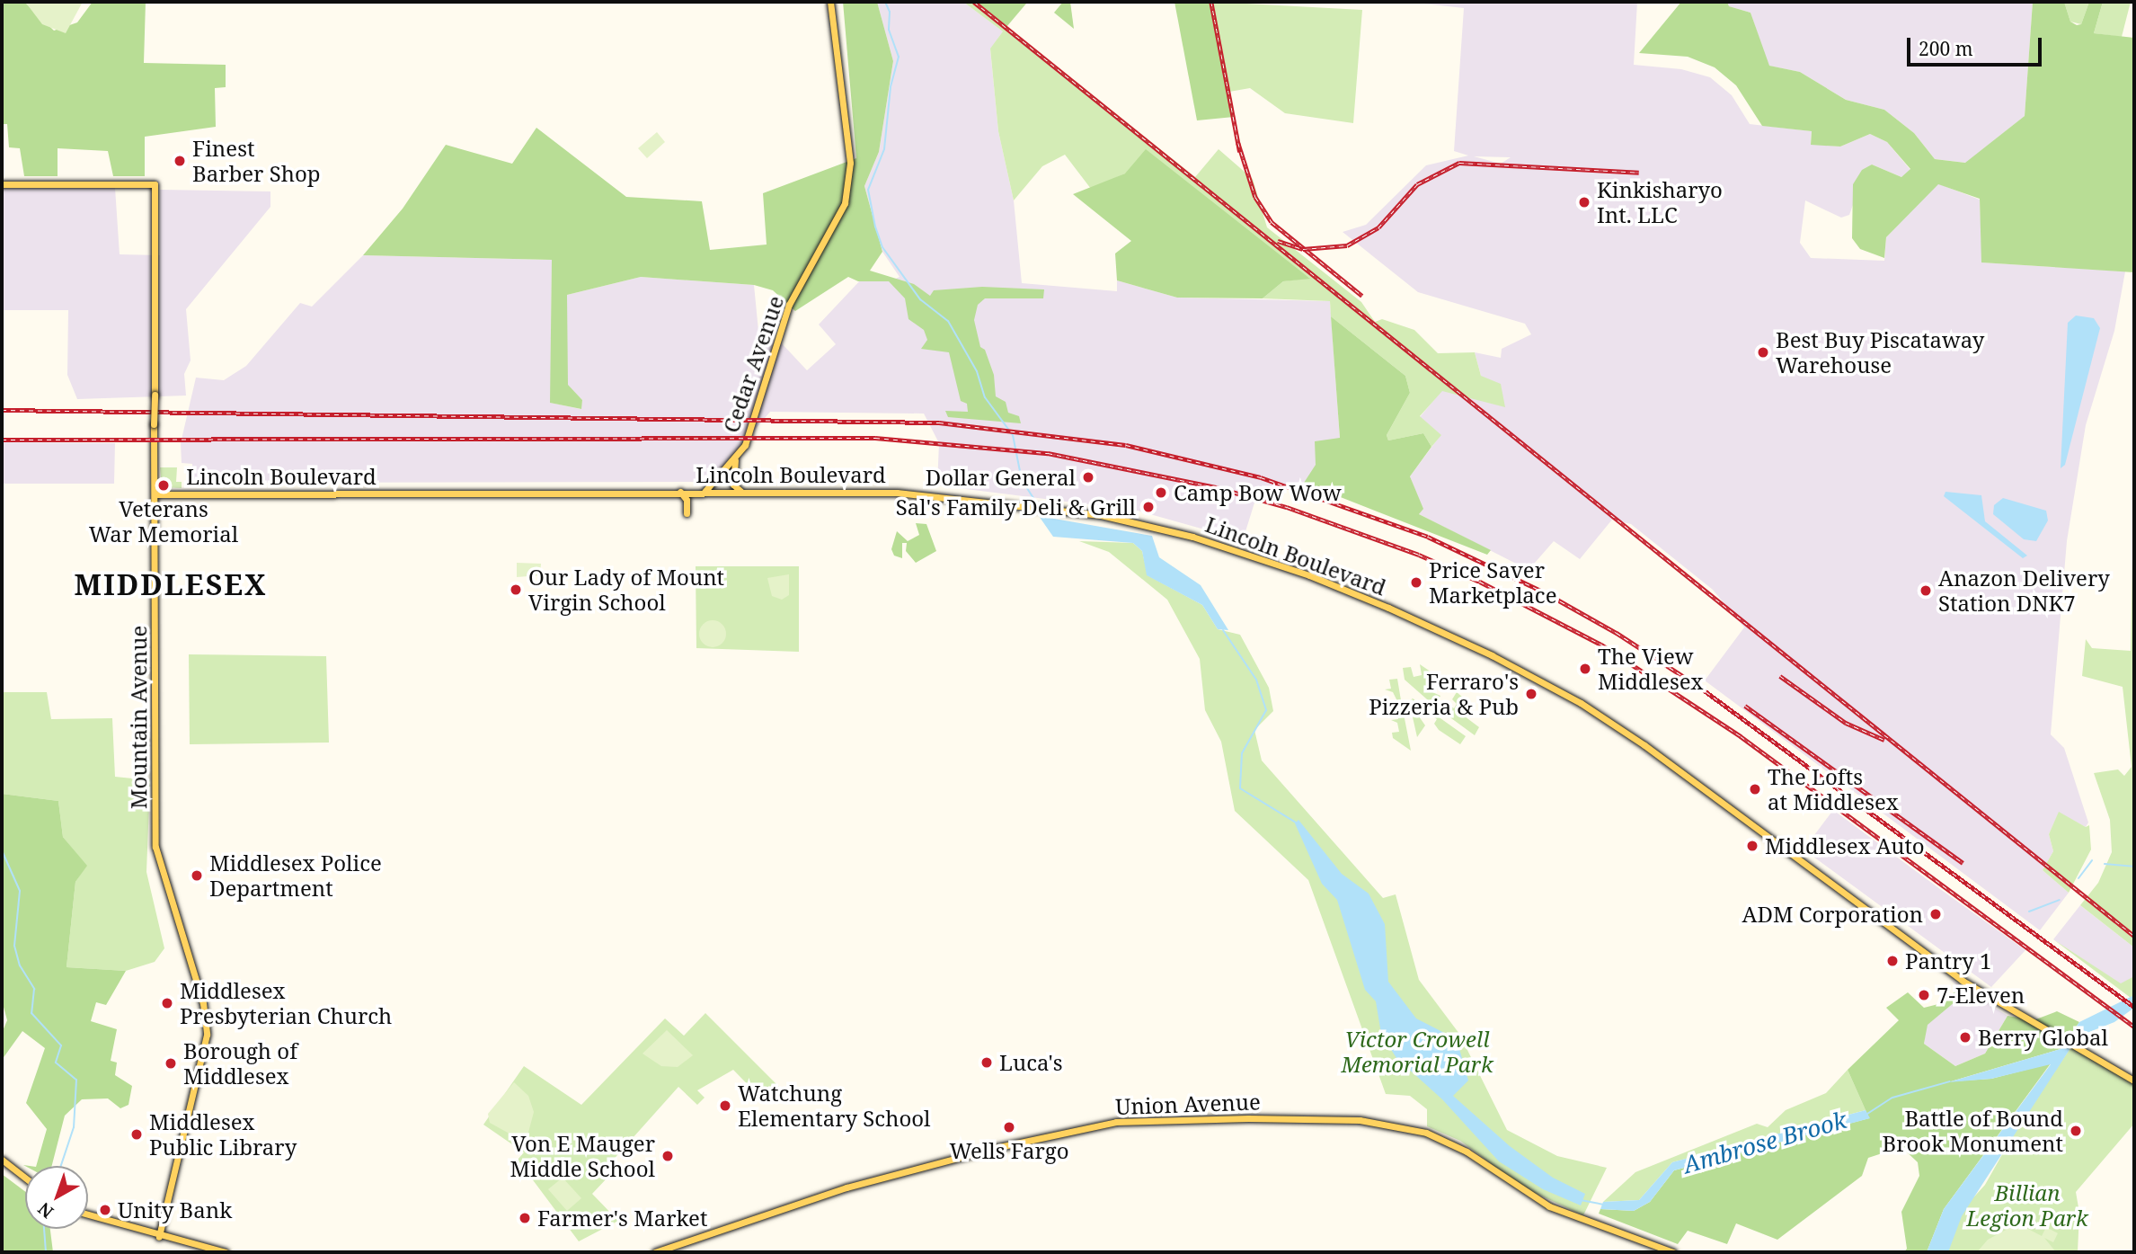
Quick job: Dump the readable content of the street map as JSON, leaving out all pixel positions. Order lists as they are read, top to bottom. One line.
{"streets":{"main road":["Cedar Avenue","Lincoln Boulevard","Mountain Avenue","Union Avenue"]},"crossings":[["Cedar Avenue","Lincoln Boulevard"],["Lincoln Boulevard","Mountain Avenue"]],"districts":["MIDDLESEX"],"water":["Ambrose Brook"],"parks":["Victor Crowell Memorial Park","Billian Legion Park"],"places":["Finest Barber Shop","Kinkisharyo Int. LLC","Best Buy Piscataway Warehouse","Dollar General","Veterans War Memorial","Camp Bow Wow","Sal's Family Deli & Grill","Price Saver Marketplace","Our Lady of Mount Virgin School","Anazon Delivery Station DNK7","The View Middlesex","Ferraro's Pizzeria & Pub","The Lofts at Middlesex","Middlesex Auto","Middlesex Police Department","ADM Corporation","Pantry 1","7-Eleven","Middlesex Presbyterian Church","Berry Global","Luca's","Borough of Middlesex","Watchung Elementary School","Wells Fargo","Battle of Bound Brook Monument","Middlesex Public Library","Von E Mauger Middle School","Unity Bank","Farmer's Market"],"scale_bar":"200 m","north":"bottom left"}
